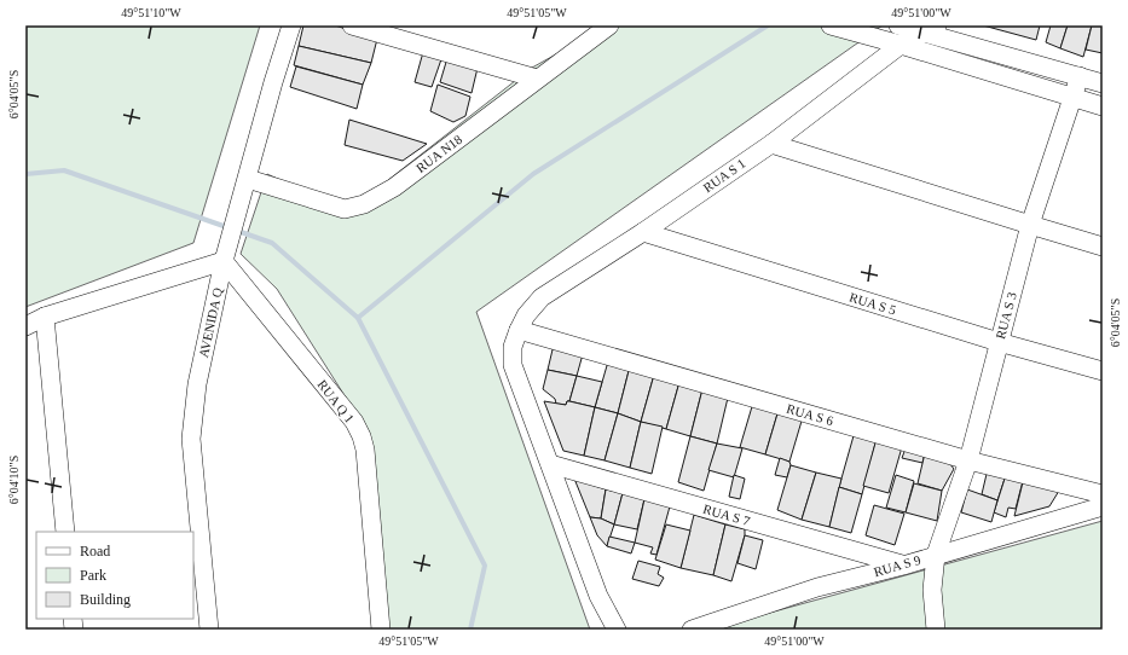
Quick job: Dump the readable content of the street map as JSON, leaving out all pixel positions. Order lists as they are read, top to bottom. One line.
{"streets":{"street":["RUA N18","RUA S 1","RUA S 5","RUA S 3","AVENIDA Q","RUA Q 1","RUA S 6","RUA S 7","RUA S 9"]},"crossings":[["RUA N18","AVENIDA Q"],["RUA S 1","RUA S 5"],["RUA S 1","RUA S 6"],["RUA S 1","RUA S 7"],["RUA S 5","RUA S 3"],["RUA S 3","RUA S 6"],["RUA S 3","RUA S 9"],["AVENIDA Q","RUA Q 1"],["RUA S 7","RUA S 9"]],"legend":["Road","Park","Building"],"coordinates":["49°51'10\"W","49°51'05\"W","49°51'00\"W","6°04'05\"S","6°04'10\"S"]}
